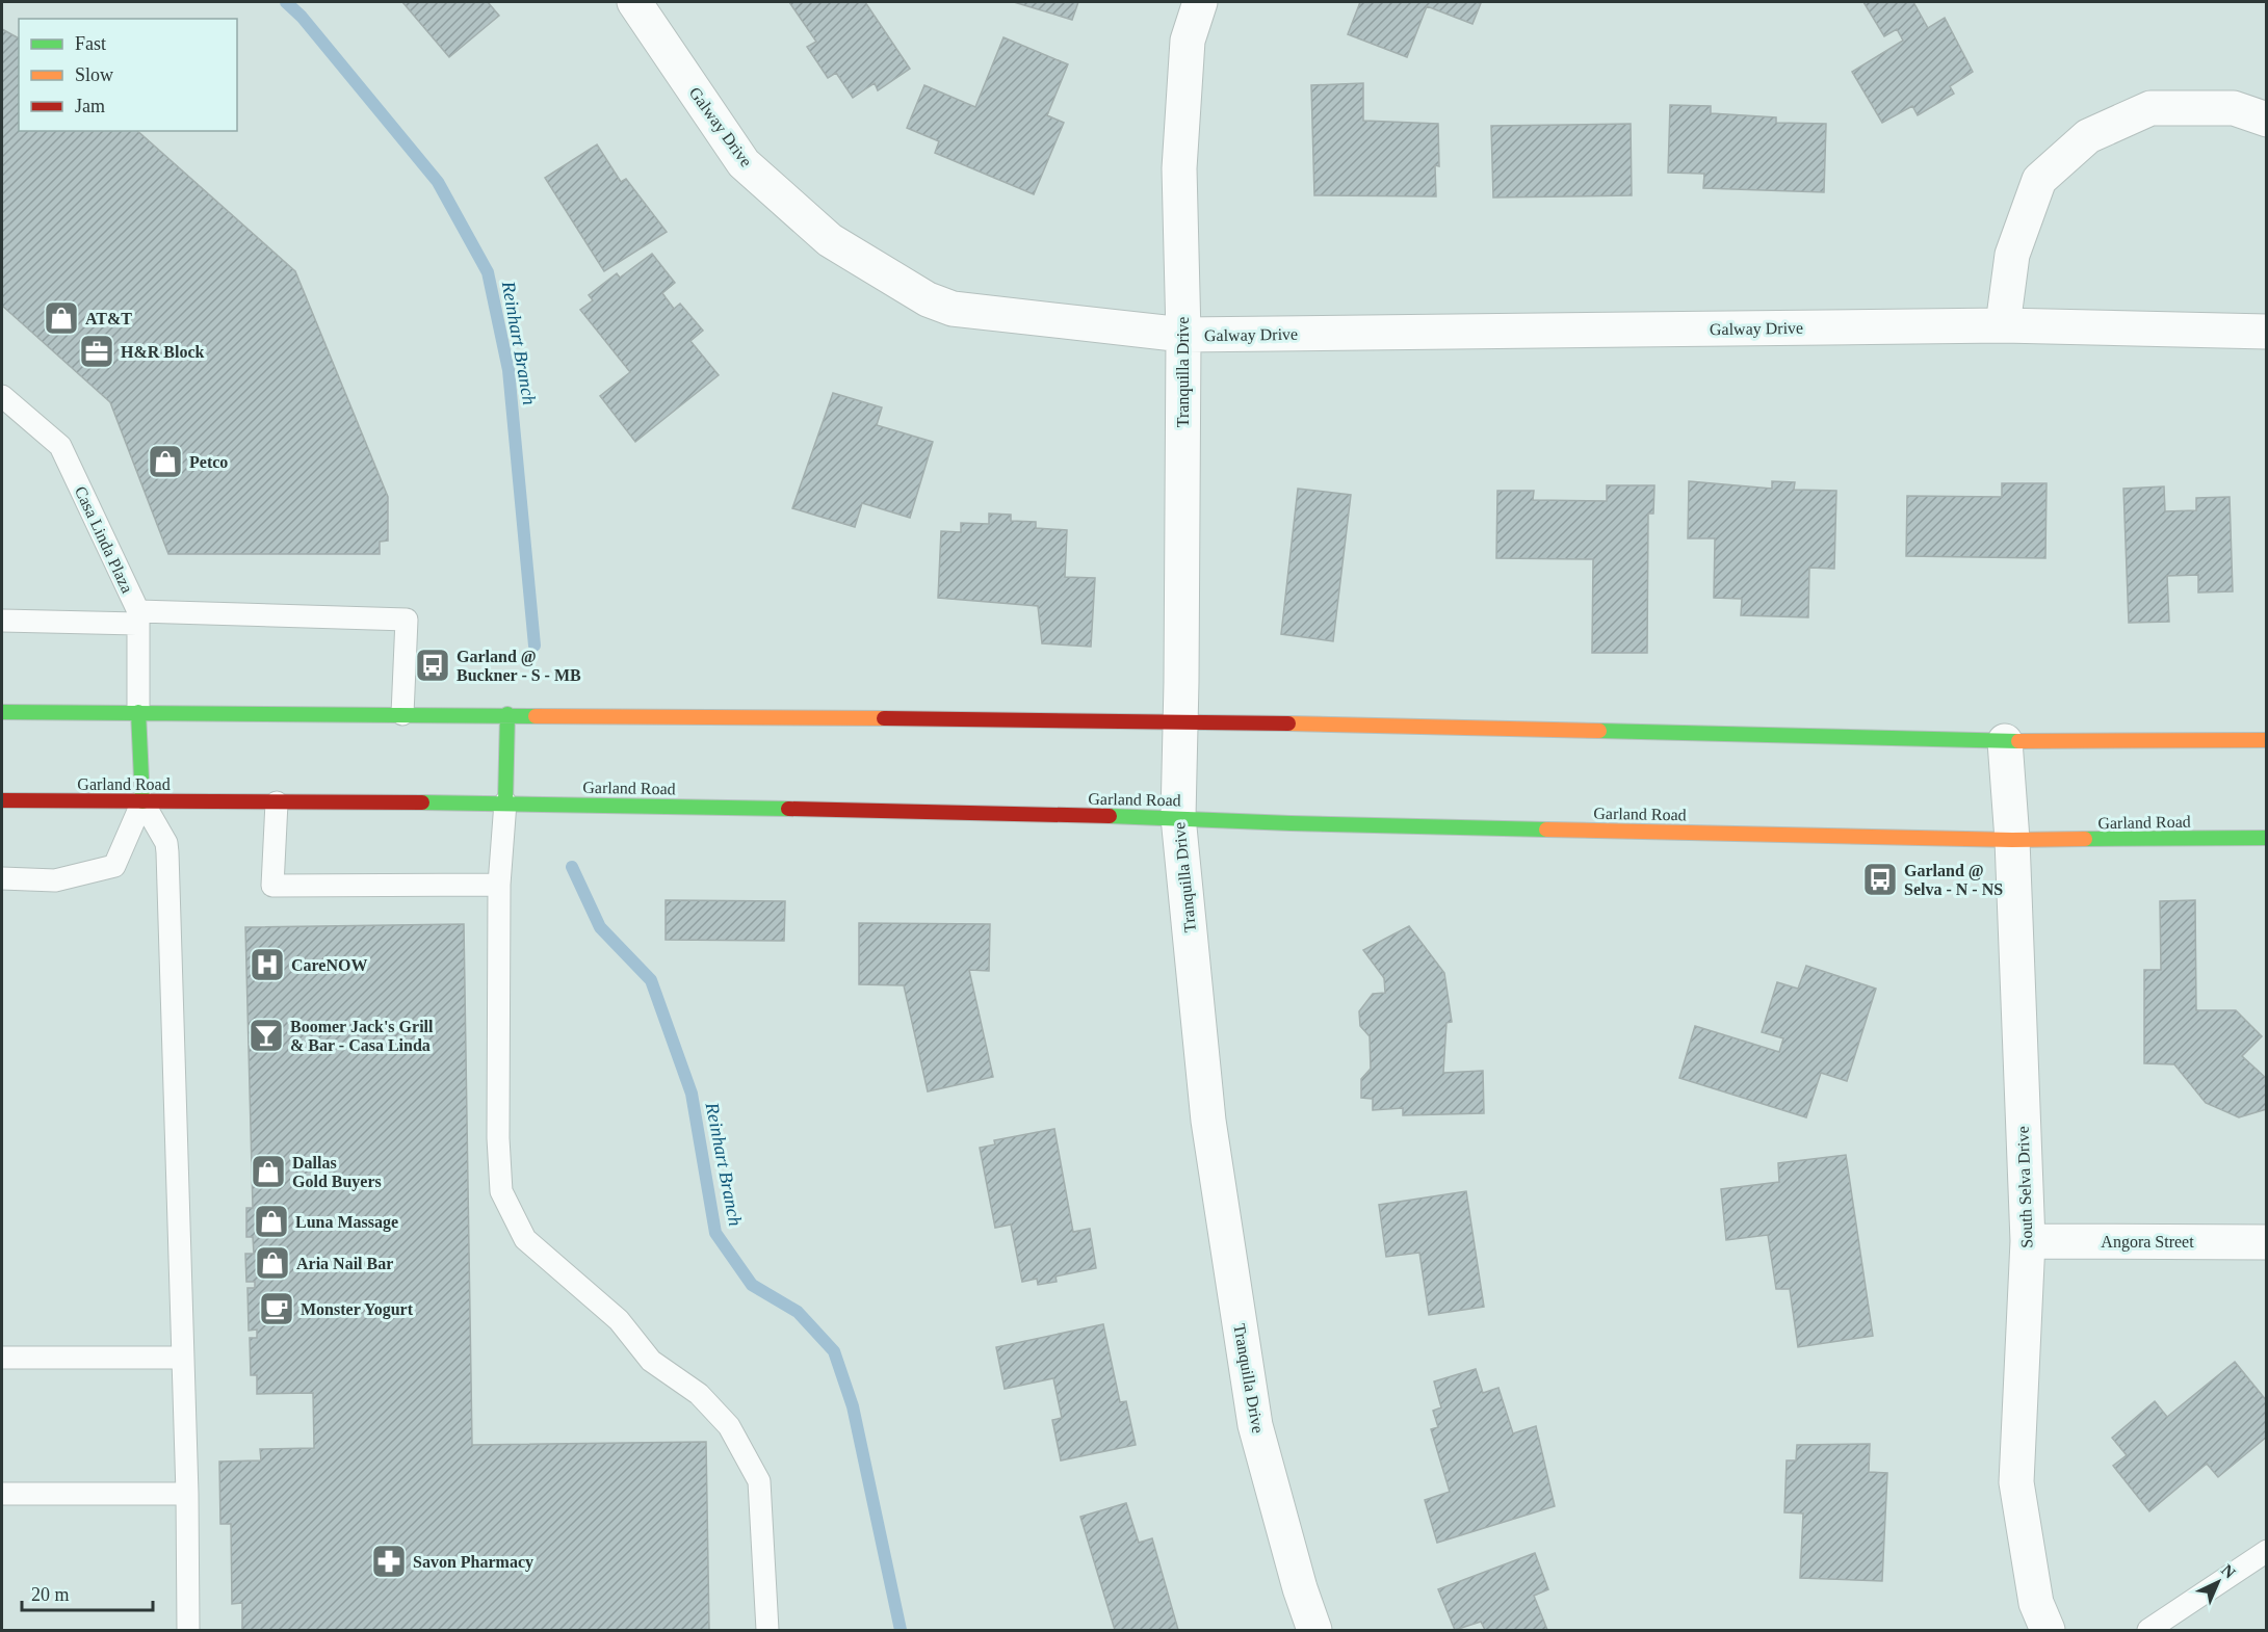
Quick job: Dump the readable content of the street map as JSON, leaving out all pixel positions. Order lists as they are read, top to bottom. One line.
{"streets":{"main road":["Garland Road"],"street":["Galway Drive","Tranquilla Drive","South Selva Drive","Angora Street"],"lane":["Casa Linda Plaza"]},"crossings":[["Galway Drive","Tranquilla Drive"],["Tranquilla Drive","Garland Road"],["Garland Road","South Selva Drive"],["South Selva Drive","Angora Street"]],"water":["Reinhart Branch"],"places":{"shop":["AT&T","Petco","Dallas Gold Buyers","Luna Massage","Aria Nail Bar"],"office":["H&R Block"],"bus stop":["Garland @ Buckner - S - MB","Garland @ Selva - N - NS"],"hospital":["CareNOW"],"bar":["Boomer Jack's Grill & Bar - Casa Linda"],"cafe":["Monster Yogurt"],"pharmacy":["Savon Pharmacy"]},"legend":["Fast","Slow","Jam"],"scale_bar":"20 m","north":"top right"}
